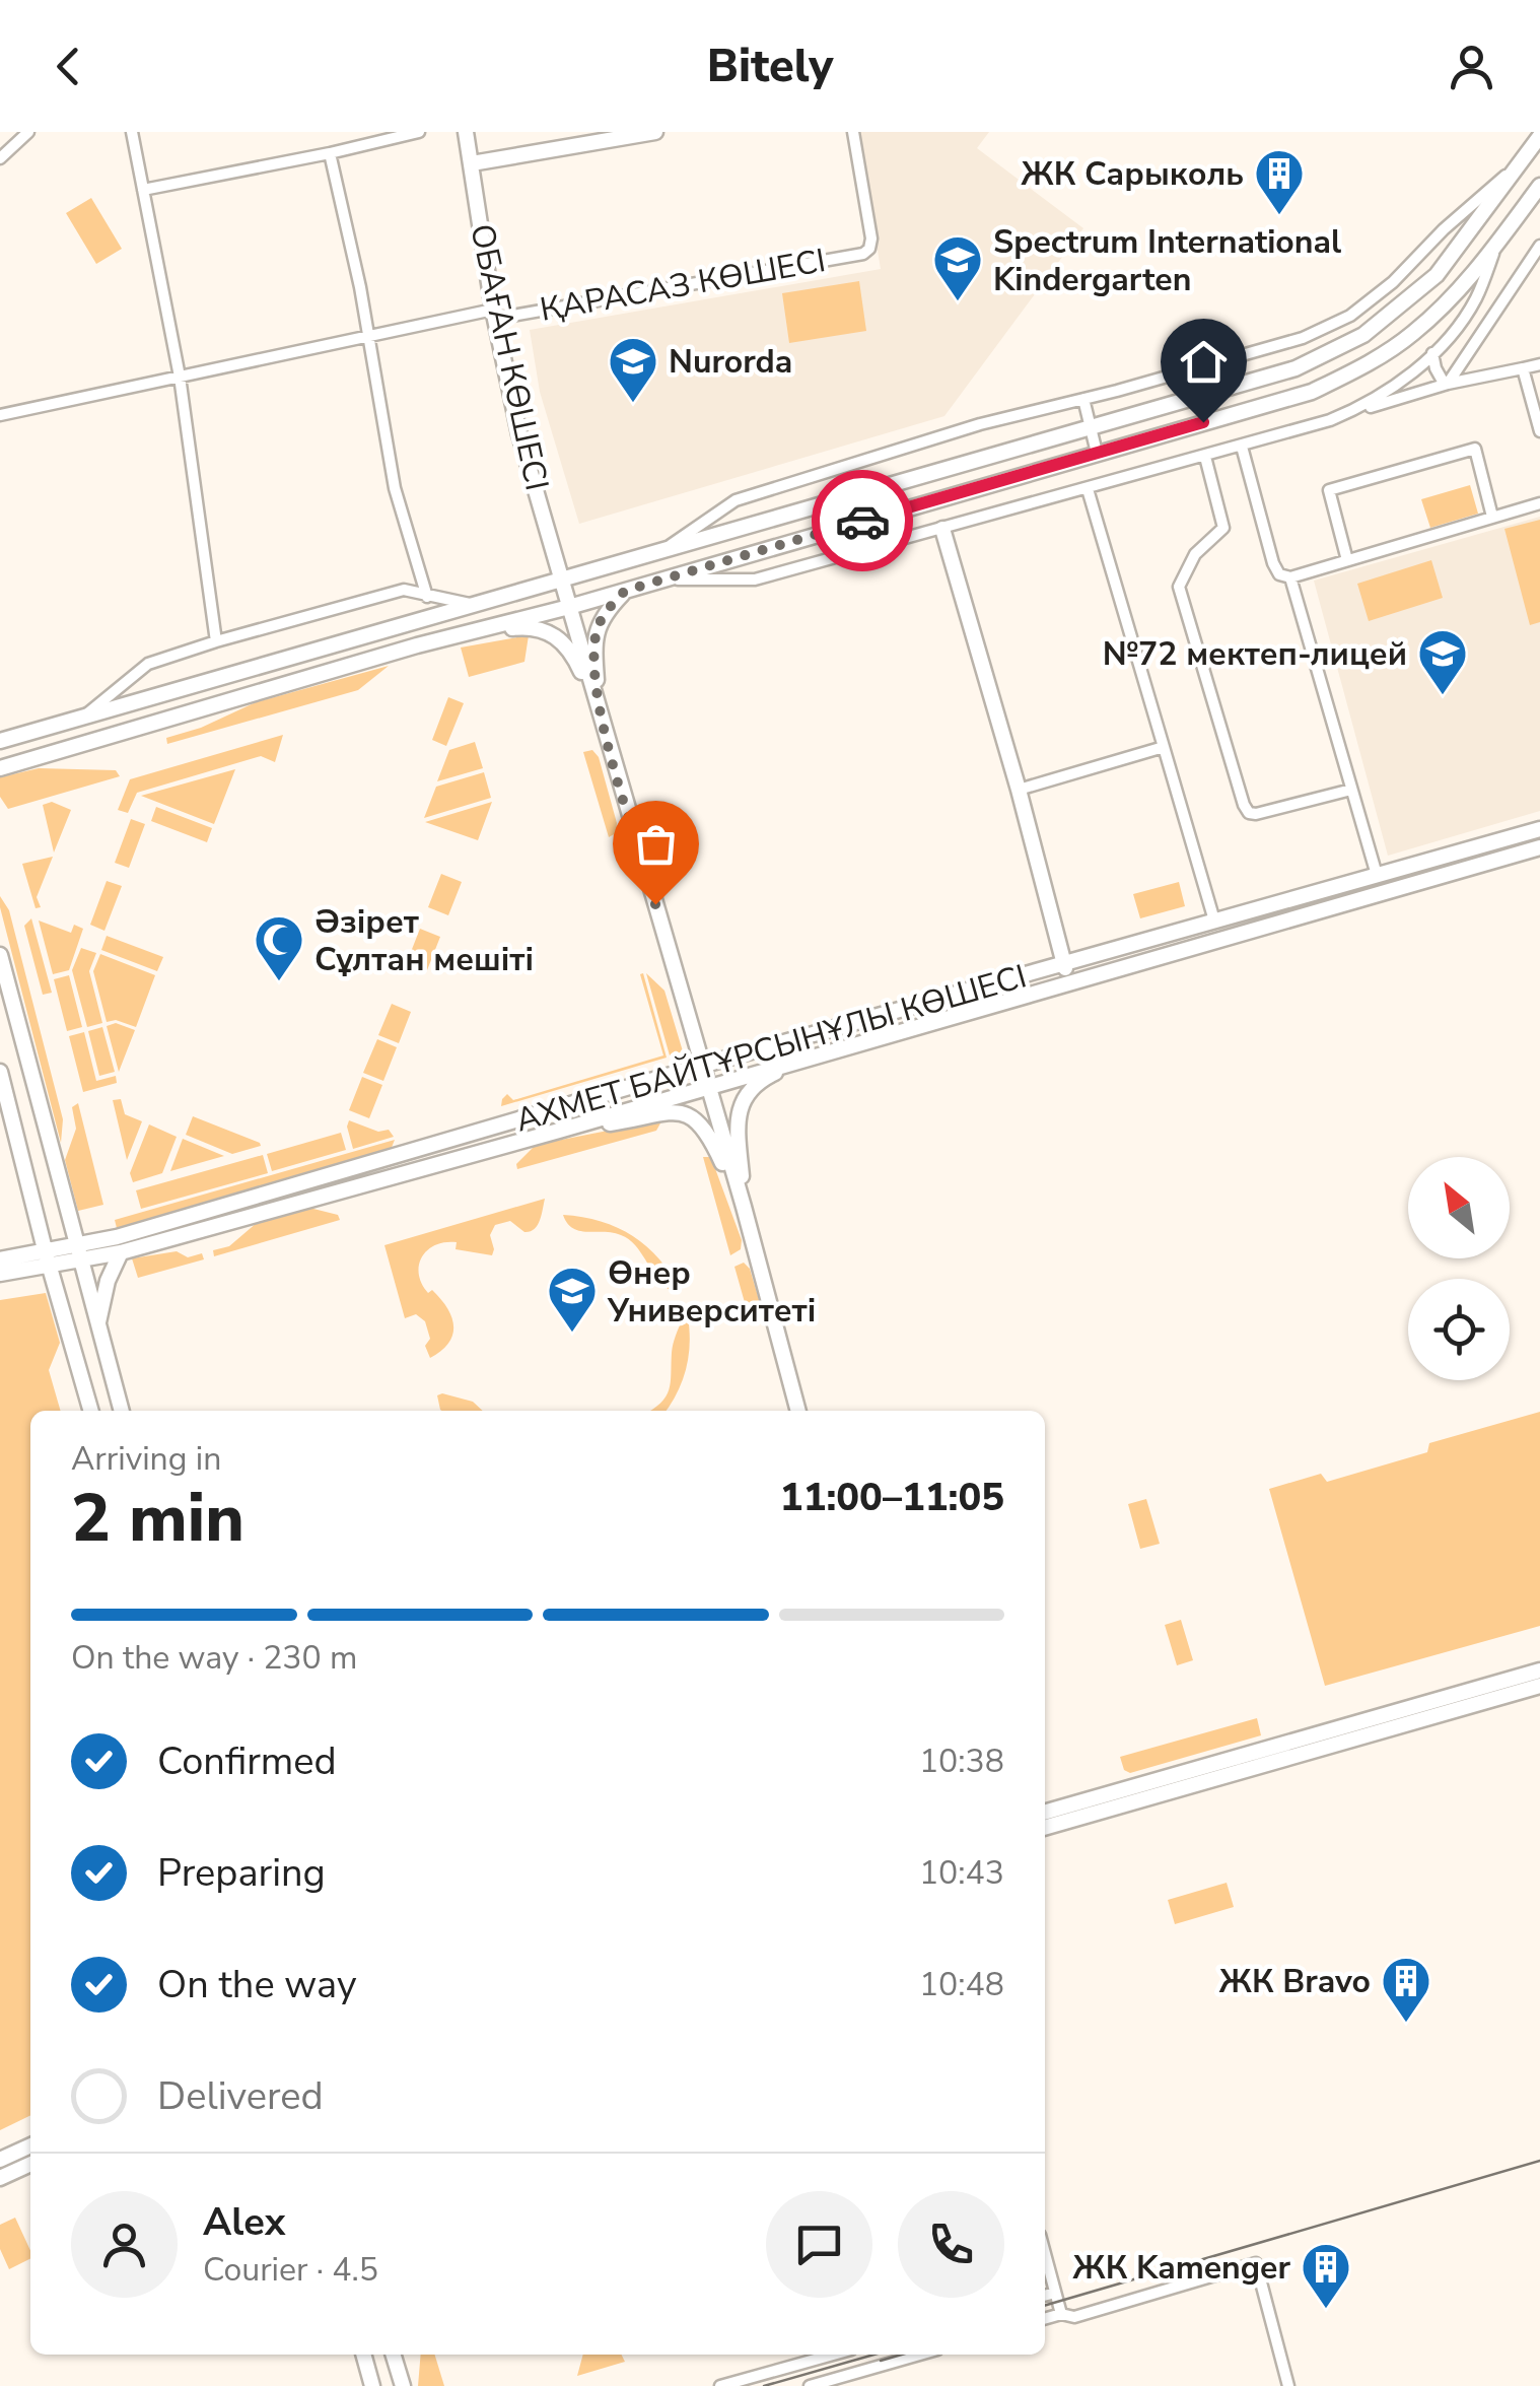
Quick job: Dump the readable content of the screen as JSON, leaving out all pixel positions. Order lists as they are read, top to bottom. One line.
{"streets":{"street":["ҚАРАСАЗ КӨШЕСІ","ОБАҒАН КӨШЕСІ","АХМЕТ БАЙТҰРСЫНҰЛЫ КӨШЕСІ"]},"crossings":[["ҚАРАСАЗ КӨШЕСІ","ОБАҒАН КӨШЕСІ"]],"places":{"building":["ЖК Сарыколь","ЖК Bravo","ЖК Kamenger"],"school or university":["Spectrum International Kindergarten","Nurorda","№72 мектеп-лицей","Өнер Университеті"],"mosque":["Әзірет Сұлтан мешіті"]},"north":"top left","page":{"header":"Bitely","heading":["2 min","Arriving in","11:00–11:05"],"panel":["Alex","Courier · 4.5"],"bar":"On the way · 230 m","list":[["Confirmed","10:38"],["Preparing","10:43"],["On the way","10:48"],"Delivered"]}}
